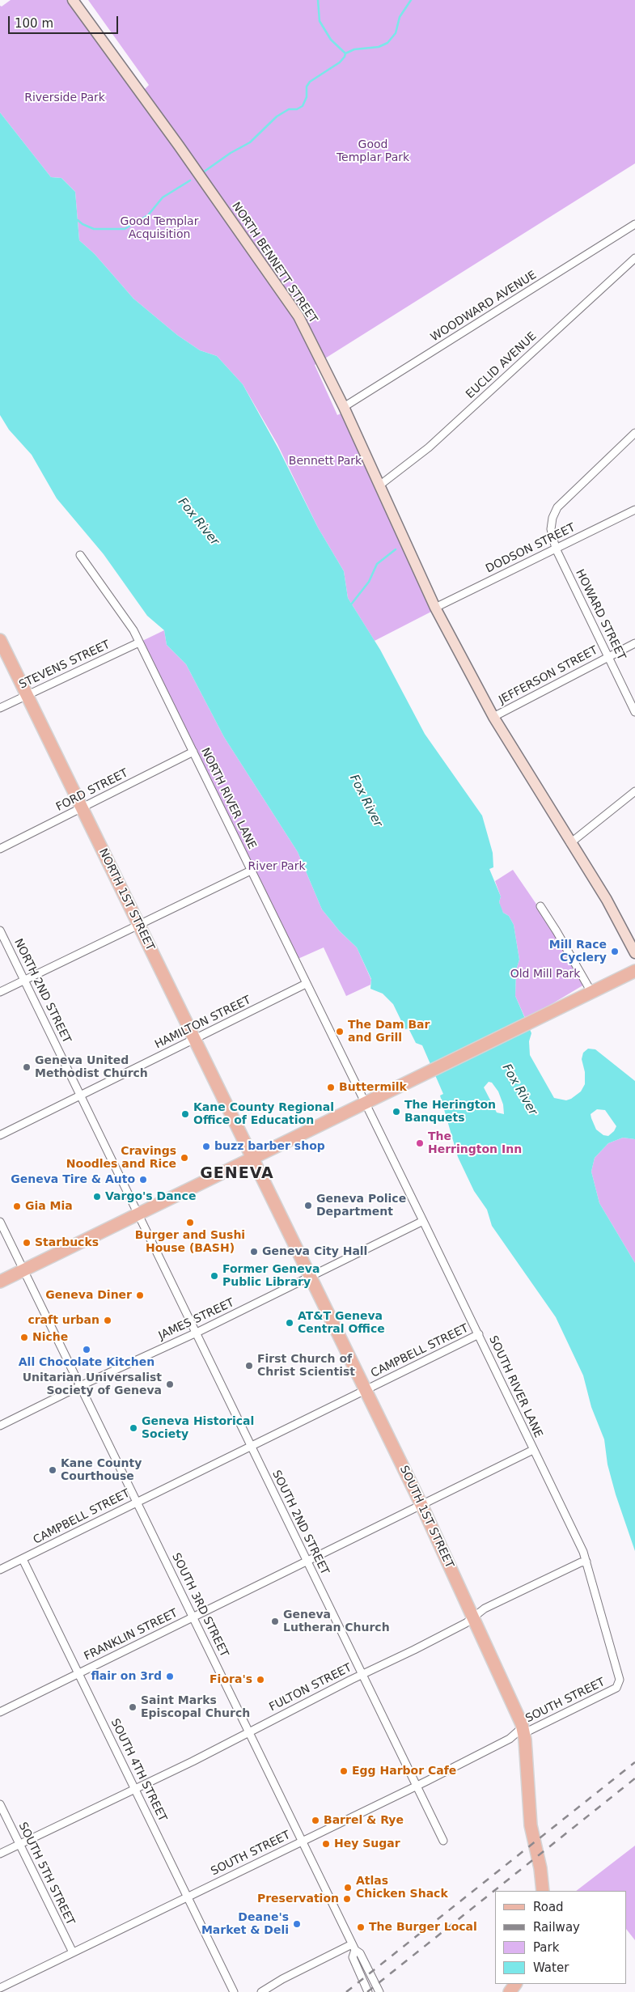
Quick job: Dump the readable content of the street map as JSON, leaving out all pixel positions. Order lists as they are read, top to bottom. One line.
{"streets":{"main road":["NORTH BENNETT STREET","NORTH 1ST STREET","SOUTH 1ST STREET"],"street":["WOODWARD AVENUE","EUCLID AVENUE","DODSON STREET","HOWARD STREET","STEVENS STREET","JEFFERSON STREET","FORD STREET","NORTH RIVER LANE","NORTH 2ND STREET","HAMILTON STREET","JAMES STREET","CAMPBELL STREET","SOUTH RIVER LANE","SOUTH 2ND STREET","SOUTH 3RD STREET","FRANKLIN STREET","FULTON STREET","SOUTH STREET","SOUTH 4TH STREET","SOUTH 5TH STREET"]},"crossings":[["NORTH BENNETT STREET","WOODWARD AVENUE"],["NORTH BENNETT STREET","EUCLID AVENUE"],["NORTH BENNETT STREET","DODSON STREET"],["NORTH BENNETT STREET","JEFFERSON STREET"],["DODSON STREET","HOWARD STREET"],["HOWARD STREET","JEFFERSON STREET"],["STEVENS STREET","NORTH RIVER LANE"],["STEVENS STREET","NORTH 1ST STREET"],["FORD STREET","NORTH RIVER LANE"],["FORD STREET","NORTH 1ST STREET"],["NORTH RIVER LANE","HAMILTON STREET"],["NORTH RIVER LANE","SOUTH RIVER LANE"],["NORTH 1ST STREET","HAMILTON STREET"],["NORTH 1ST STREET","SOUTH 1ST STREET"],["NORTH 2ND STREET","HAMILTON STREET"],["NORTH 2ND STREET","SOUTH 2ND STREET"],["JAMES STREET","SOUTH RIVER LANE"],["JAMES STREET","SOUTH 1ST STREET"],["JAMES STREET","SOUTH 2ND STREET"],["JAMES STREET","SOUTH 3RD STREET"],["CAMPBELL STREET","SOUTH RIVER LANE"],["CAMPBELL STREET","SOUTH 1ST STREET"],["CAMPBELL STREET","SOUTH 2ND STREET"],["CAMPBELL STREET","SOUTH 3RD STREET"],["CAMPBELL STREET","SOUTH 4TH STREET"],["SOUTH RIVER LANE","FRANKLIN STREET"],["SOUTH RIVER LANE","FULTON STREET"],["SOUTH RIVER LANE","SOUTH STREET"],["SOUTH 1ST STREET","FRANKLIN STREET"],["SOUTH 1ST STREET","FULTON STREET"],["SOUTH 1ST STREET","SOUTH STREET"],["SOUTH 2ND STREET","FRANKLIN STREET"],["SOUTH 2ND STREET","FULTON STREET"],["SOUTH 2ND STREET","SOUTH STREET"],["SOUTH 3RD STREET","FRANKLIN STREET"],["SOUTH 3RD STREET","FULTON STREET"],["SOUTH 3RD STREET","SOUTH STREET"],["FRANKLIN STREET","SOUTH 4TH STREET"],["FULTON STREET","SOUTH 4TH STREET"],["FULTON STREET","SOUTH 5TH STREET"],["SOUTH STREET","SOUTH 4TH STREET"],["SOUTH STREET","SOUTH 5TH STREET"]],"districts":["GENEVA"],"water":["Fox River"],"parks":["Riverside Park","Good Templar Park","Good Templar Acquisition","Bennett Park","River Park","Old Mill Park"],"places":["Mill Race Cyclery","The Dam Bar and Grill","Geneva United Methodist Church","Buttermilk","The Herington Banquets","Kane County Regional Office of Education","The Herrington Inn","buzz barber shop","Cravings Noodles and Rice","Geneva Tire & Auto","Vargo's Dance","Geneva Police Department","Gia Mia","Burger and Sushi House (BASH)","Starbucks","Geneva City Hall","Former Geneva Public Library","Geneva Diner","craft urban","AT&T Geneva Central Office","Niche","All Chocolate Kitchen","First Church of Christ Scientist","Unitarian Universalist Society of Geneva","Geneva Historical Society","Kane County Courthouse","Geneva Lutheran Church","flair on 3rd","Fiora's","Saint Marks Episcopal Church","Egg Harbor Cafe","Barrel & Rye","Hey Sugar","Atlas Chicken Shack","Preservation","Deane's Market & Deli","The Burger Local"],"legend":["Road","Railway","Park","Water"],"scale_bar":"100 m"}
